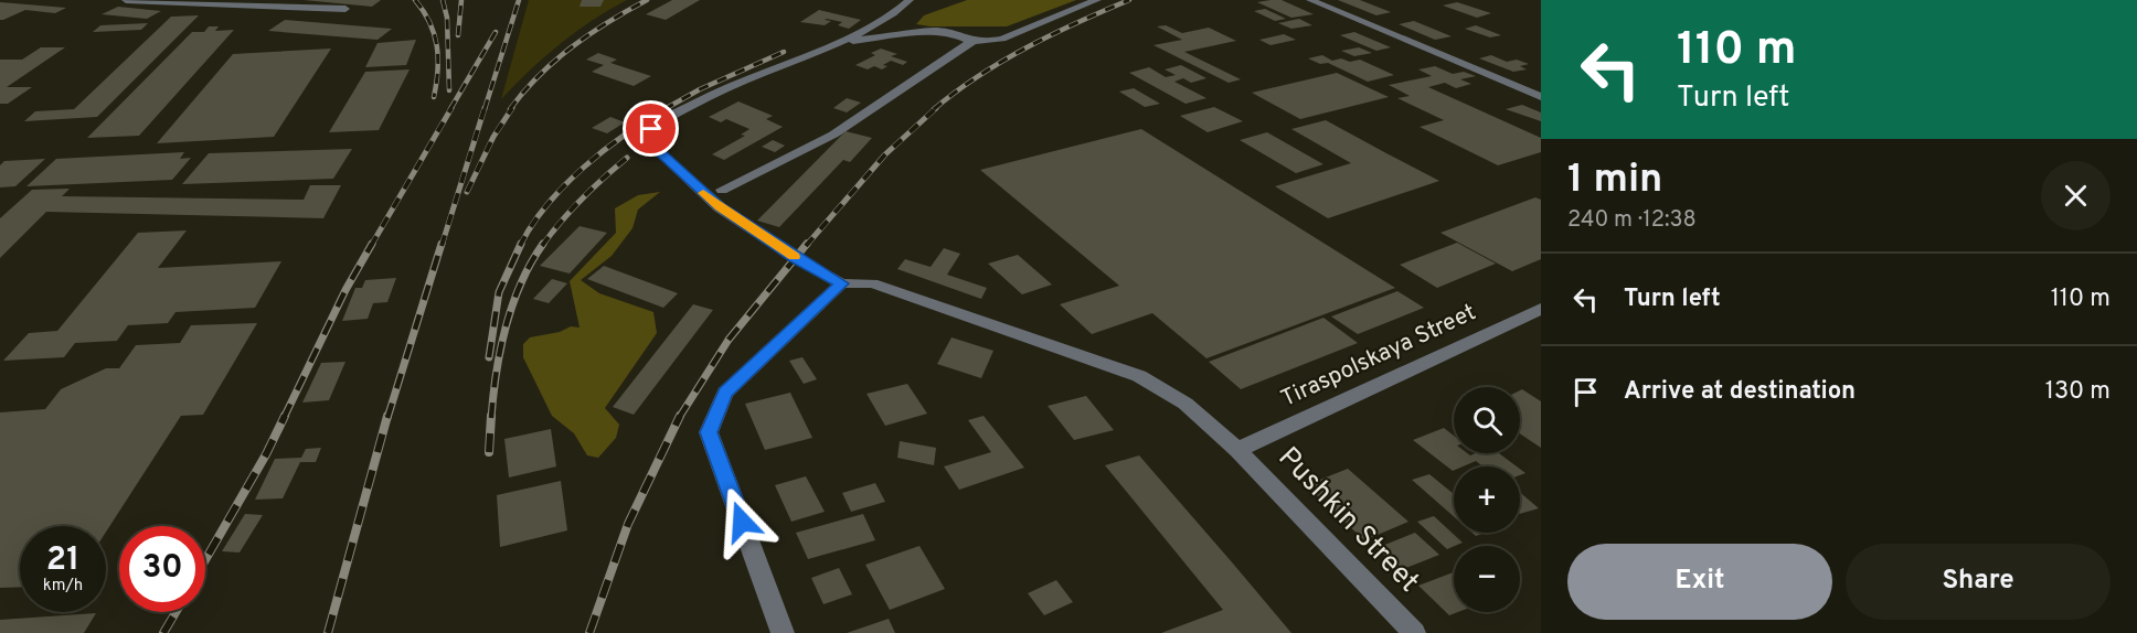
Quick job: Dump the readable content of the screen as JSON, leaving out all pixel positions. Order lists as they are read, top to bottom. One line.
{"streets":{"street":["Tiraspolskaya Street","Pushkin Street"]},"crossings":[["Tiraspolskaya Street","Pushkin Street"]],"page":{"turn":["110 m","Turn left"],"heading":["1 min","240 m · 12:38"],"list":[{"name":"Turn left","value":"110 m"},{"name":"Arrive at destination","value":"130 m"}],"map_buttons":["+","−"],"speed":"21 km/h","limit":"30","buttons":["Exit","Share"]}}
